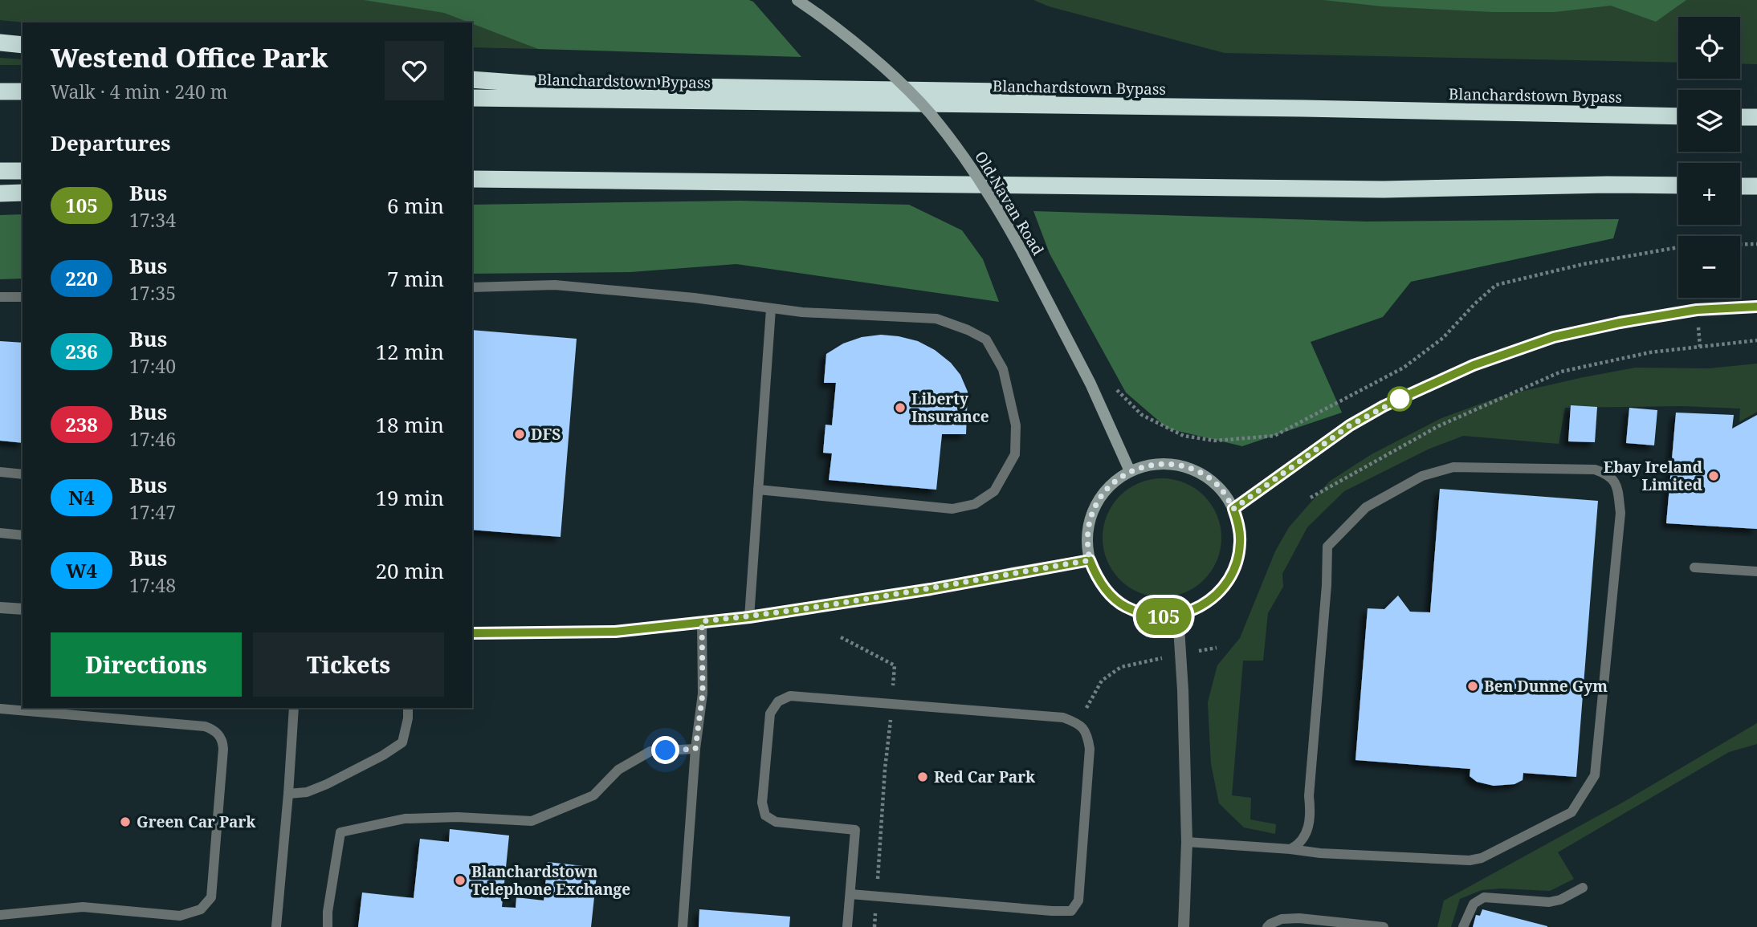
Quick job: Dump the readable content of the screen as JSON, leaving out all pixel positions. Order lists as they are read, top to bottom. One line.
{"streets":{"highway":["Blanchardstown Bypass"],"street":["Old Navan Road"]},"places":["Liberty Insurance","DFS","Ebay Ireland Limited","Ben Dunne Gym","Red Car Park","Green Car Park","Blanchardstown Telephone Exchange"],"lines":["bus line 105"],"page":{"on_map":"105","map_buttons":["+","−"],"heading":[["Westend Office Park","Walk · 4 min · 240 m"],"Departures"],"list":[{"mark":"105","name":"Bus","note":"17:34","value":"6 min"},{"mark":"220","name":"Bus","note":"17:35","value":"7 min"},{"mark":"236","name":"Bus","note":"17:40","value":"12 min"},{"mark":"238","name":"Bus","note":"17:46","value":"18 min"},{"mark":"N4","name":"Bus","note":"17:47","value":"19 min"},{"mark":"W4","name":"Bus","note":"17:48","value":"20 min"}],"buttons":["Directions","Tickets"]}}
